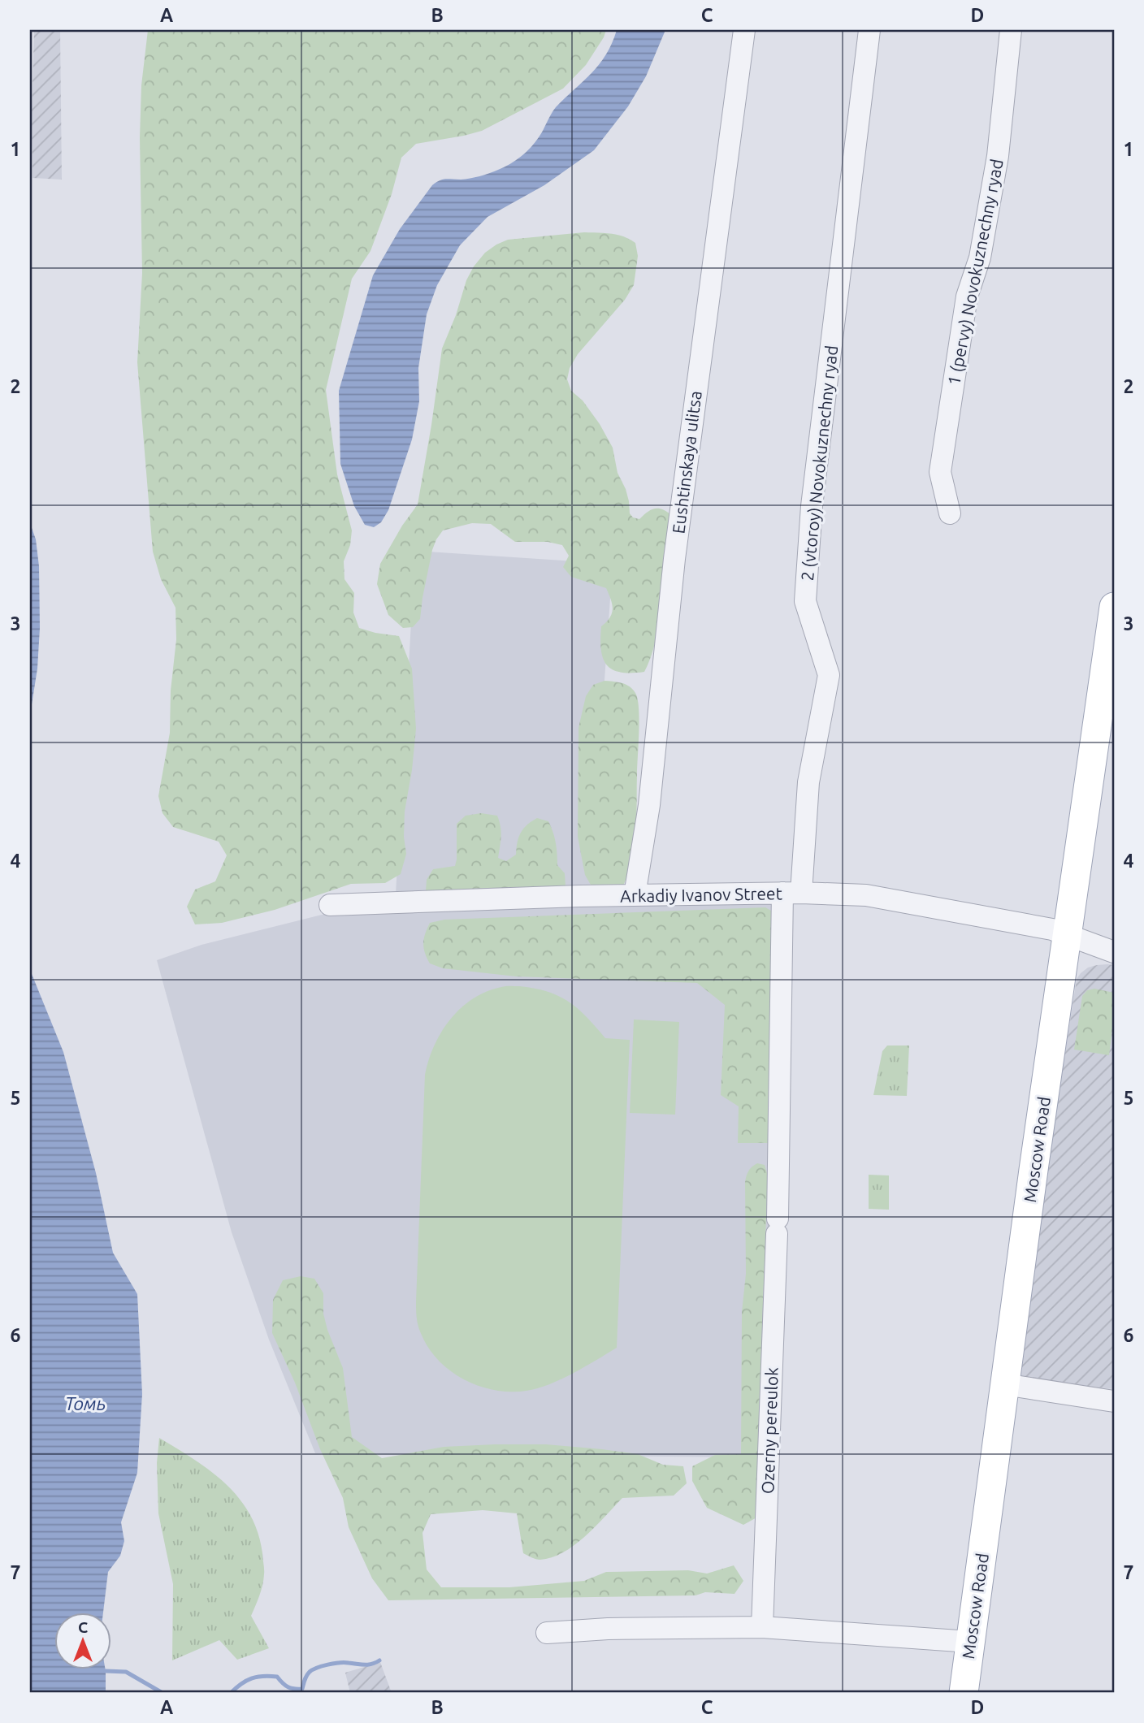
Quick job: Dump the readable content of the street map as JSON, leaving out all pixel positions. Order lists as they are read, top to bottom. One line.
{"streets":{"main road":["Moscow Road"],"street":["1 (pervy) Novokuznechny ryad","Eushtinskaya ulitsa","2 (vtoroy) Novokuznechny ryad","Arkadiy Ivanov Street","Ozerny pereulok"]},"crossings":[["Eushtinskaya ulitsa","Arkadiy Ivanov Street"],["2 (vtoroy) Novokuznechny ryad","Arkadiy Ivanov Street"],["2 (vtoroy) Novokuznechny ryad","Ozerny pereulok"],["Arkadiy Ivanov Street","Moscow Road"],["Arkadiy Ivanov Street","Ozerny pereulok"]],"water":["Томь"],"north":"top","grid":{"columns":["A","B","C","D"],"rows":["1","2","3","4","5","6","7"]}}
